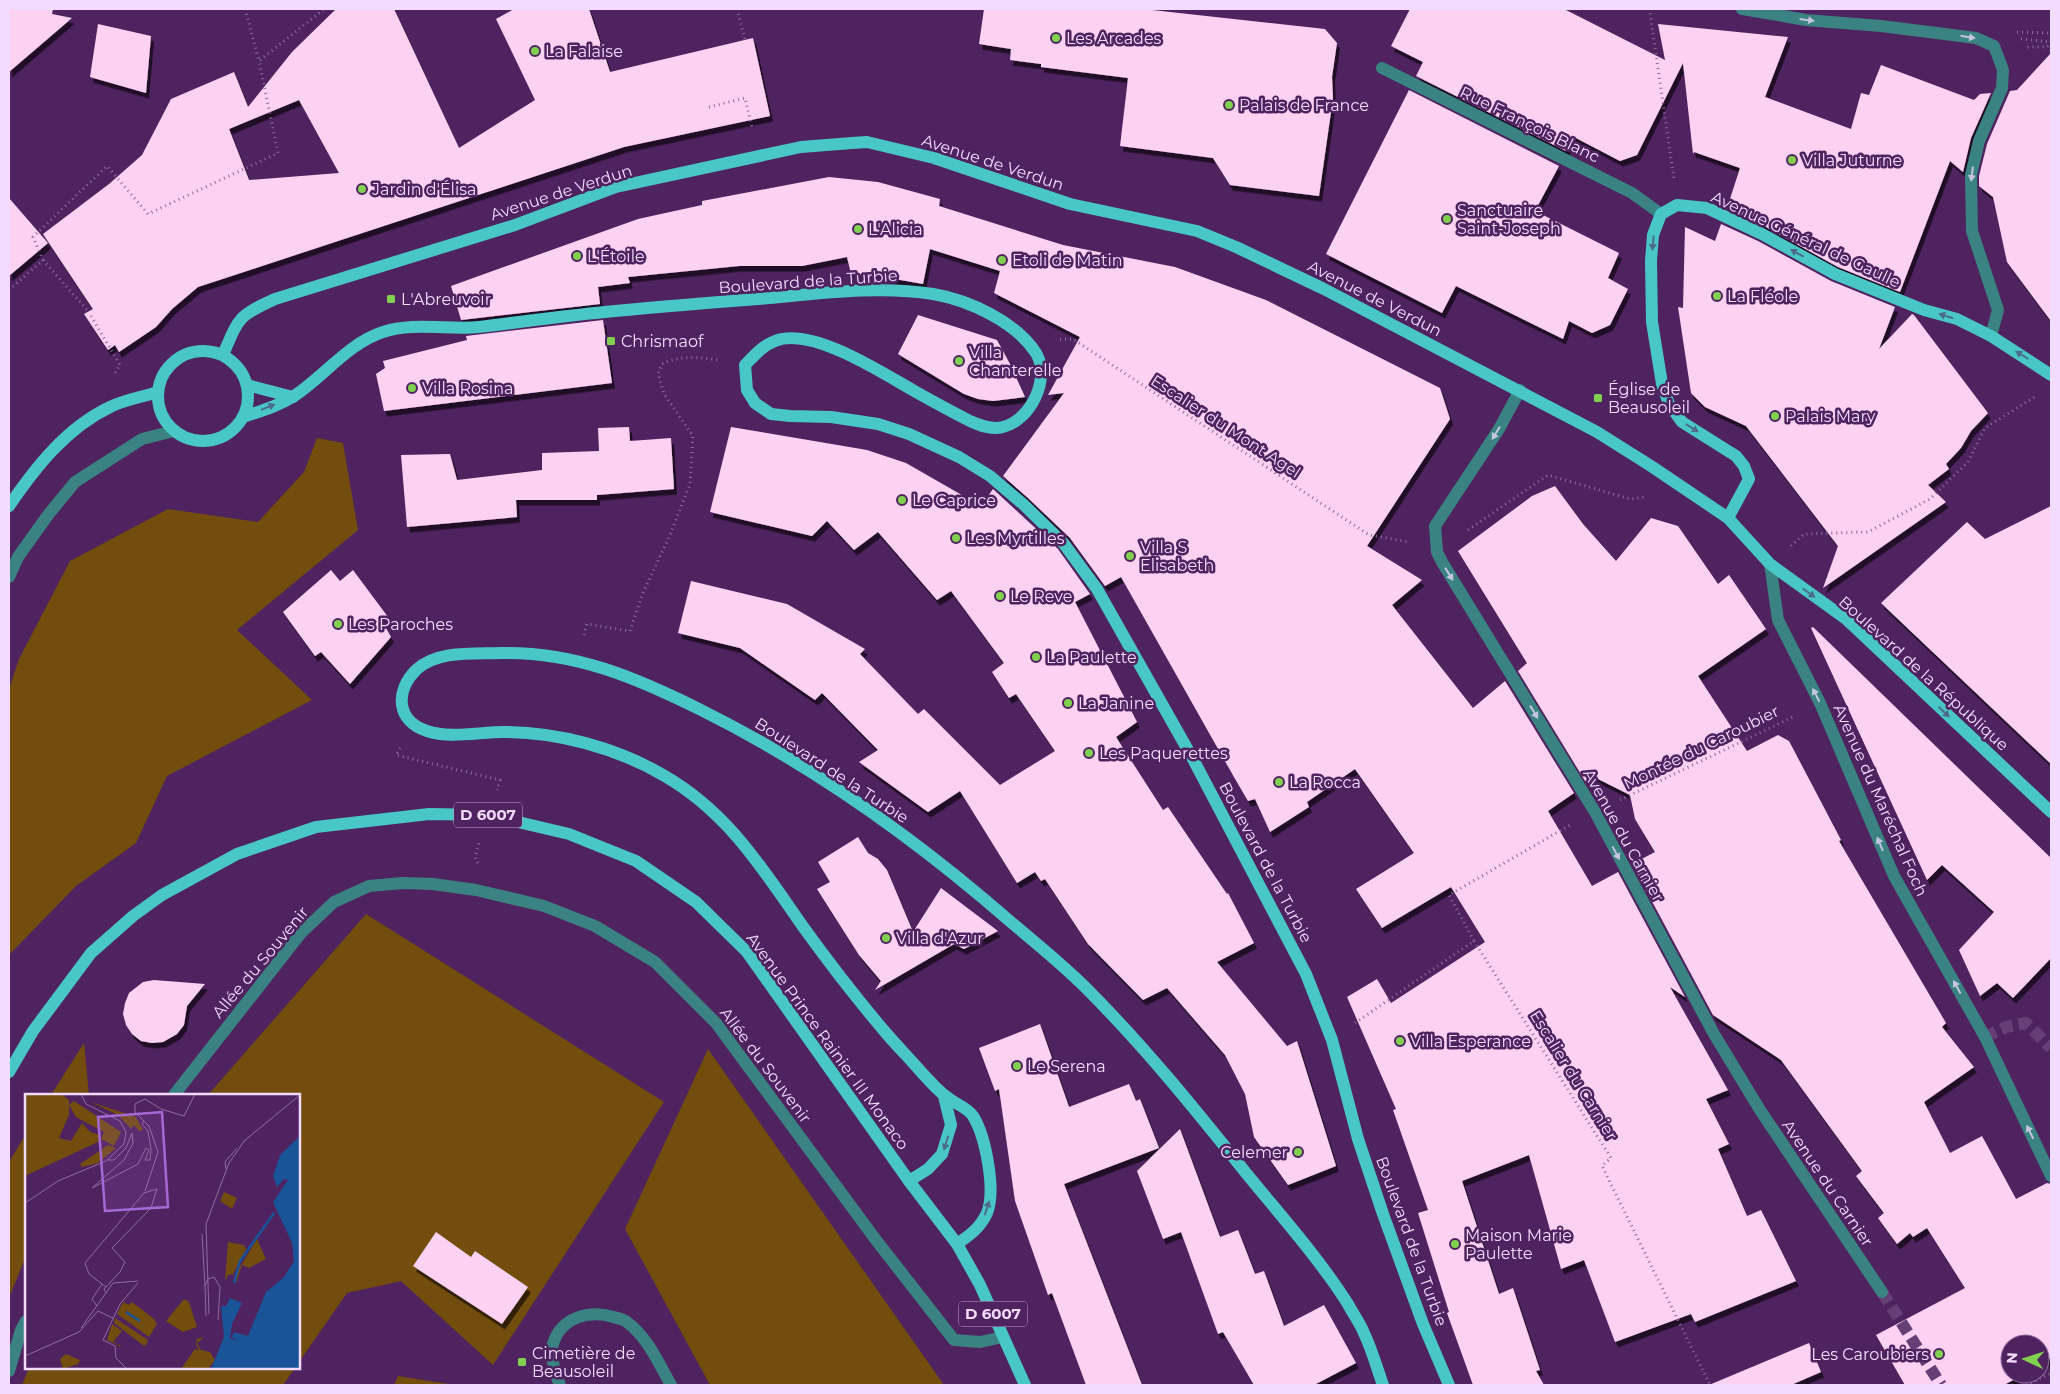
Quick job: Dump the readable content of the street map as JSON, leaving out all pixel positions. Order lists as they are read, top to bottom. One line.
{"streets":{"main road":["Avenue de Verdun","Avenue Général de Gaulle","Boulevard de la Turbie","Boulevard de la République","D 6007","Avenue Prince Rainier III Monaco"],"street":["Rue François Blanc","Avenue du Maréchal Foch","Avenue du Carnier","Allée du Souvenir"],"path":["Escalier du Mont Agel","Montée du Caroubier","Escalier du Carnier"]},"crossings":[["Avenue de Verdun","Boulevard de la Turbie"],["Avenue de Verdun","Boulevard de la République"],["Avenue de Verdun","Avenue du Carnier"],["Boulevard de la Turbie","Escalier du Mont Agel"],["Boulevard de la Turbie","Avenue Prince Rainier III Monaco"],["Boulevard de la République","Avenue du Maréchal Foch"],["Montée du Caroubier","Avenue du Maréchal Foch"],["Montée du Caroubier","Avenue du Carnier"],["Montée du Caroubier","Escalier du Carnier"],["Allée du Souvenir","Avenue Prince Rainier III Monaco"]],"one_way":["Avenue Général de Gaulle","Boulevard de la République","Avenue du Maréchal Foch","Avenue du Carnier"],"places":{"other":["Les Arcades","La Falaise","Palais de France","Villa Juturne","Jardin d'Élisa","Sanctuaire Saint-Joseph","L'Alicia","L'Étoile","Etoli de Matin","La Fléole","Villa Chanterelle","Villa Rosina","Palais Mary","Le Caprice","Les Myrtilles","Villa S Elisabeth","Le Reve","Les Paroches","La Paulette","La Janine","Les Paquerettes","La Rocca","Villa d'Azur","Villa Esperance","Le Serena","Celemer","Maison Marie Paulette","Les Caroubiers"],"transit":["L'Abreuvoir","Chrismaof","Église de Beausoleil","Cimetière de Beausoleil"]},"north":"left"}
